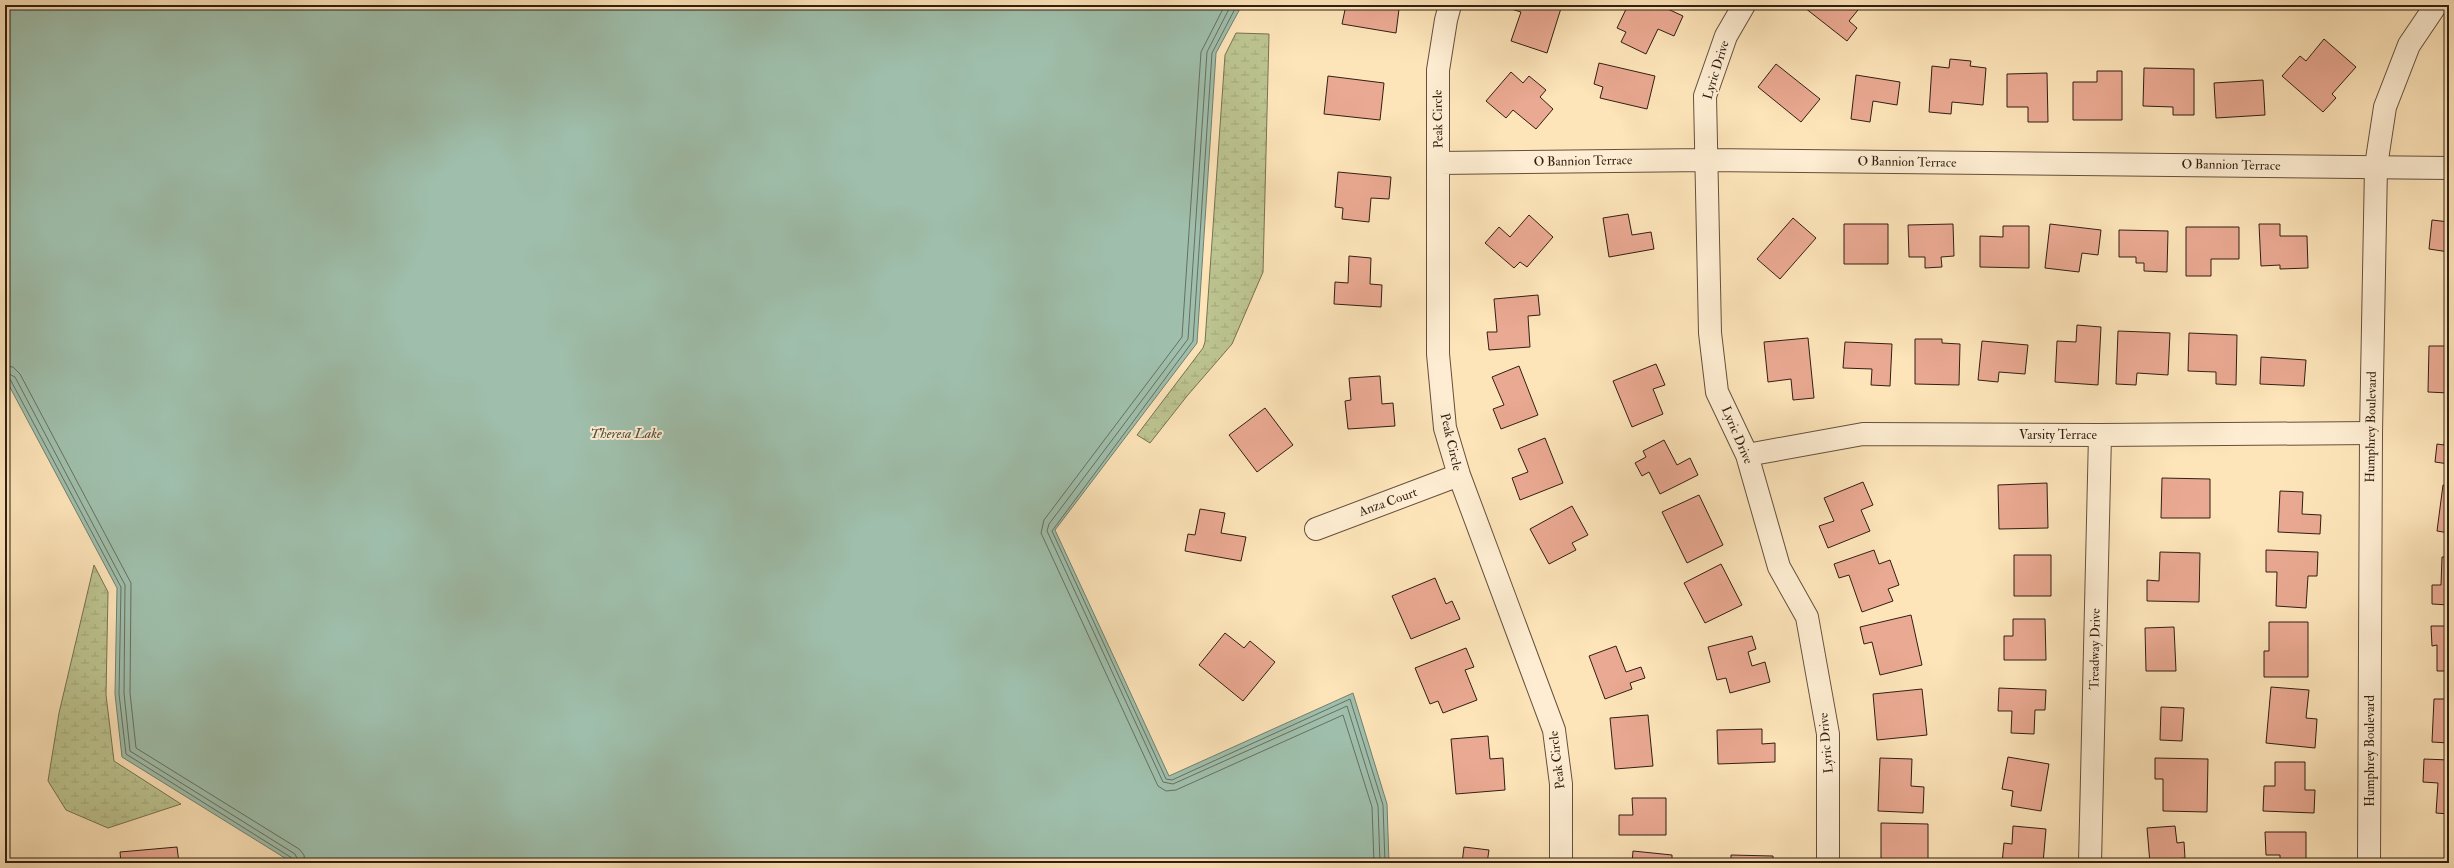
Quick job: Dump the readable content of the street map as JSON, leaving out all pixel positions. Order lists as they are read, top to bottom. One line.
{"streets":{"street":["Lyric Drive","Peak Circle","O Bannion Terrace","Humphrey Boulevard","Varsity Terrace","Anza Court","Treadway Drive"]},"crossings":[["Lyric Drive","O Bannion Terrace"],["Lyric Drive","Varsity Terrace"],["Peak Circle","O Bannion Terrace"],["Peak Circle","Anza Court"],["O Bannion Terrace","Humphrey Boulevard"],["Humphrey Boulevard","Varsity Terrace"],["Varsity Terrace","Treadway Drive"]],"water":["Theresa Lake"]}
